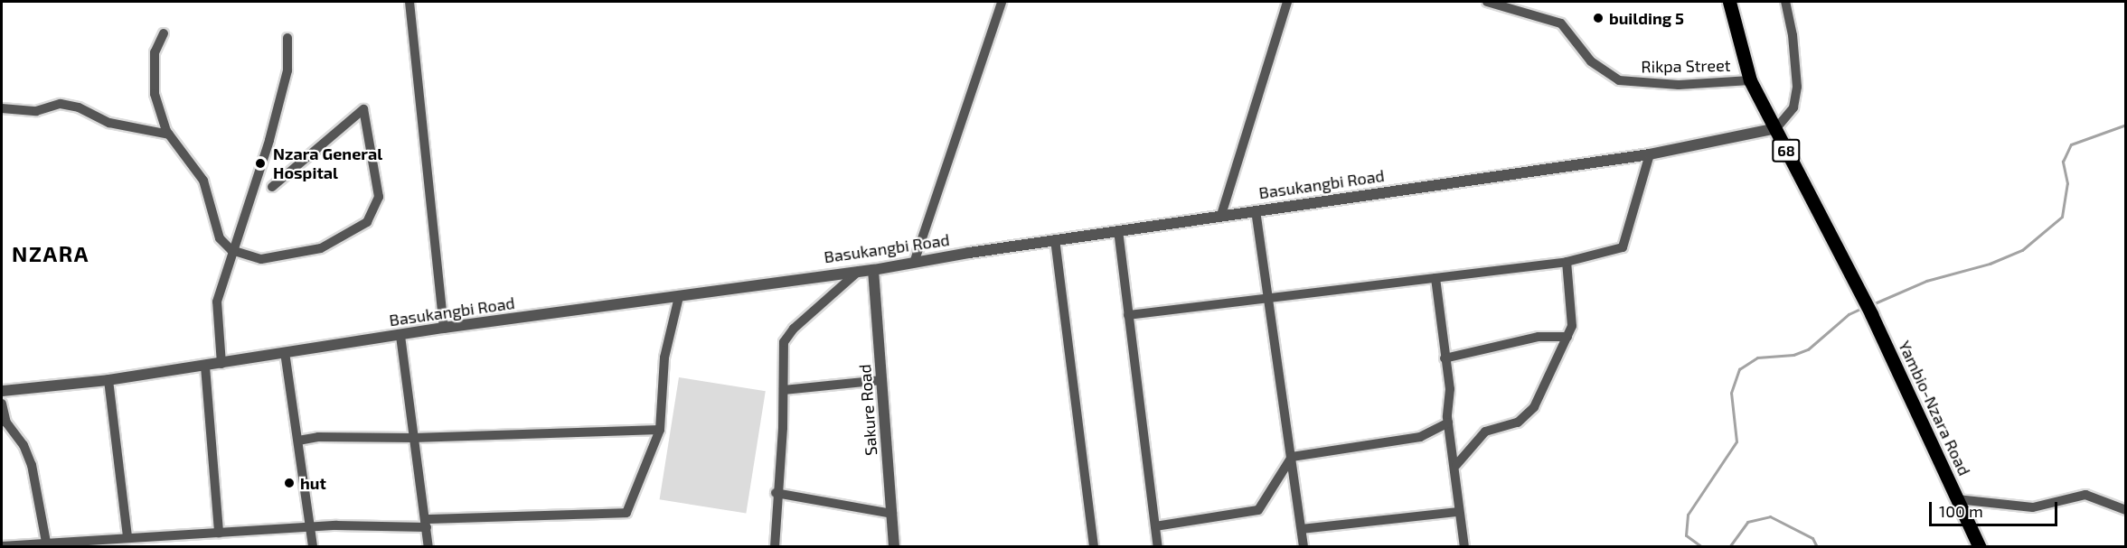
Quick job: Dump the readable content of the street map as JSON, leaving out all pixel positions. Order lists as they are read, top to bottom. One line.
{"streets":{"main road":["68","Yambio-Nzara Road"],"street":["Rikpa Street","Basukangbi Road","Sakure Road"]},"crossings":[["Rikpa Street","68"],["68","Basukangbi Road"],["68","Yambio-Nzara Road"],["Basukangbi Road","Yambio-Nzara Road"],["Basukangbi Road","Sakure Road"]],"districts":["NZARA"],"places":["building 5","Nzara General Hospital","hut"],"scale_bar":"100 m"}
